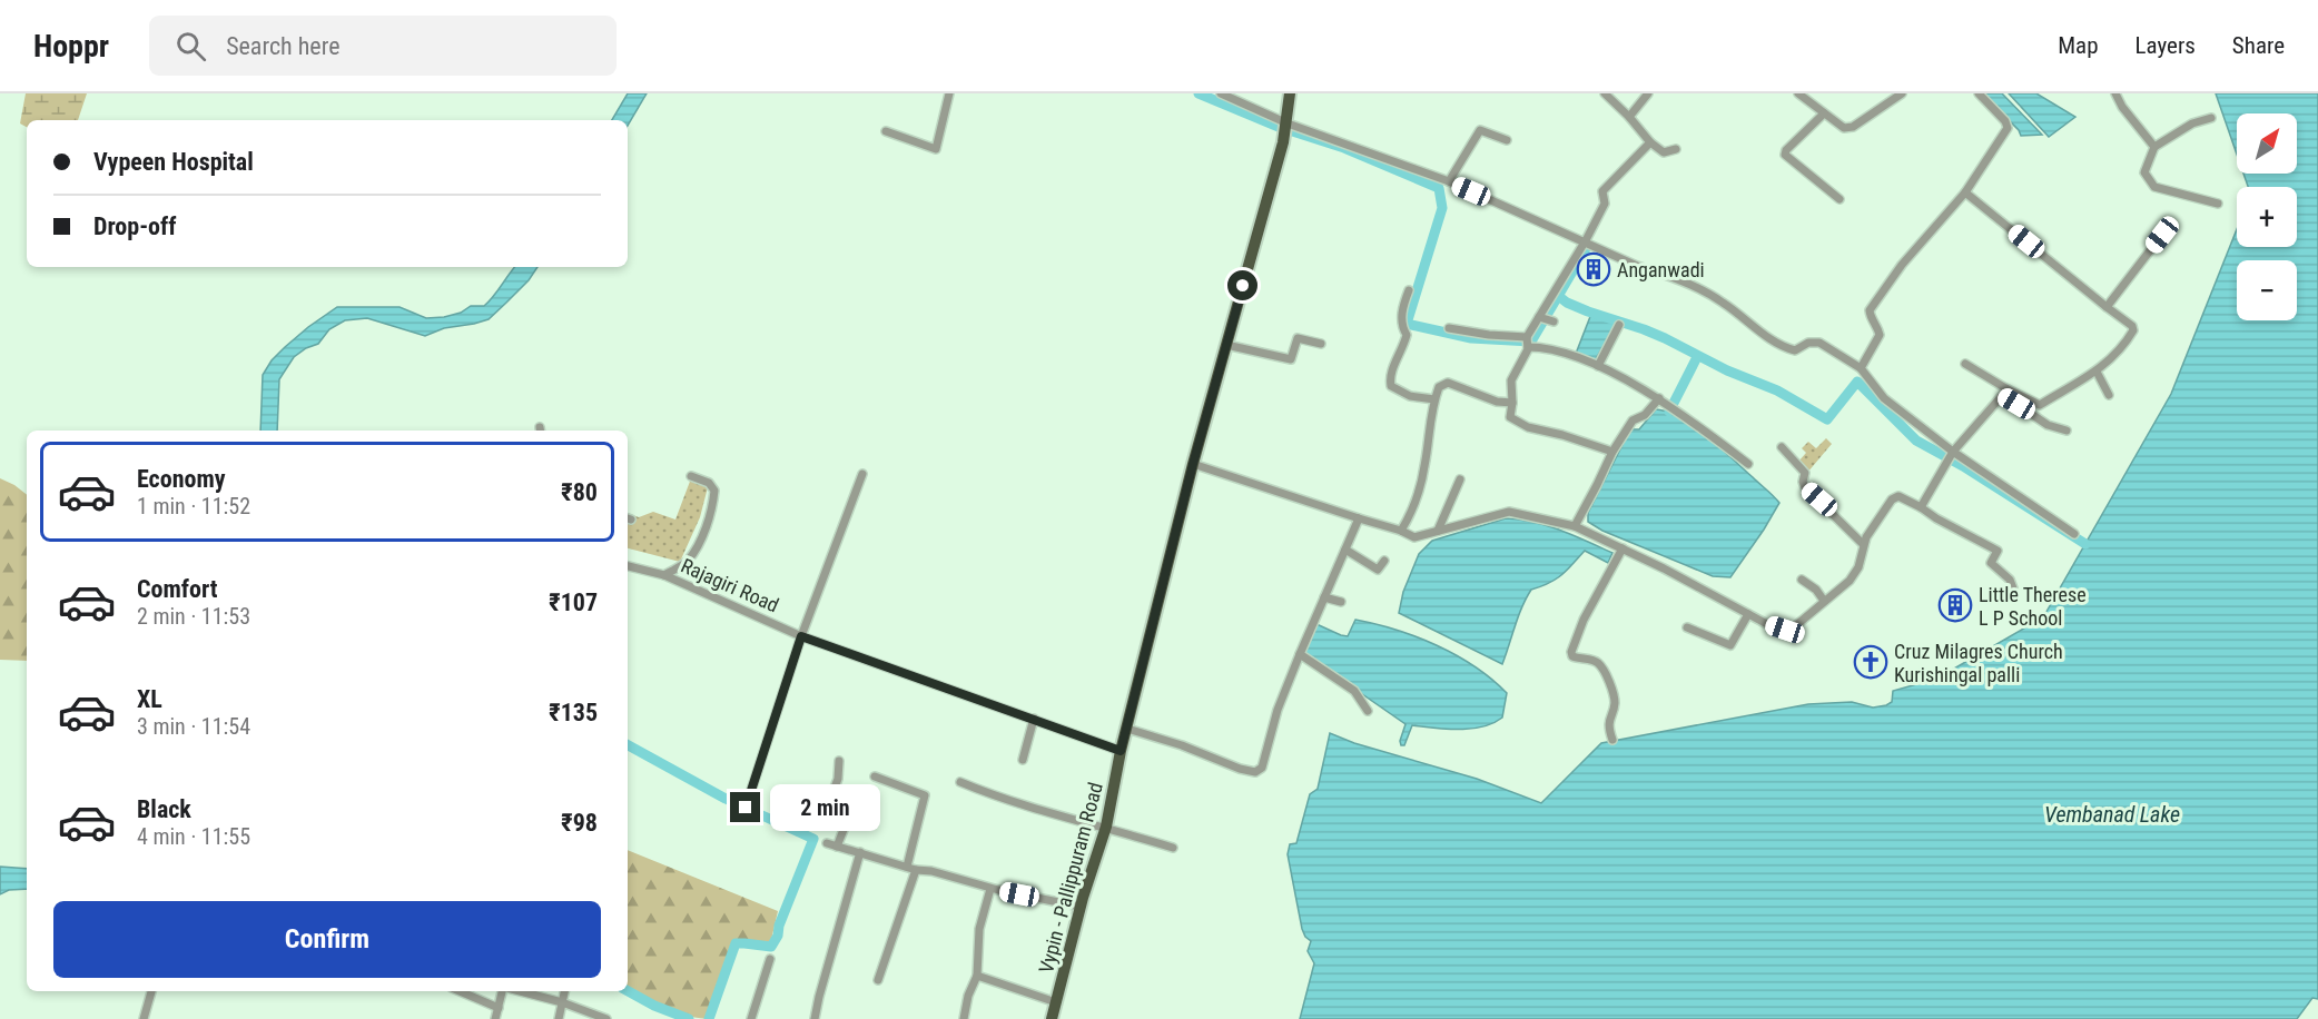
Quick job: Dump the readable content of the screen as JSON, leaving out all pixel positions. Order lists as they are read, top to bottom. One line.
{"streets":{"main road":["Vypin - Pallippuram Road"],"street":["Rajagiri Road"]},"crossings":[["Rajagiri Road","Vypin - Pallippuram Road"]],"water":["Vembanad Lake"],"places":{"building":["Anganwadi","Little Therese L P School"],"church":["Cruz Milagres Church Kurishingal palli"]},"north":"top right","page":{"header":"Hoppr","search":"Search here","nav":["Map","Layers","Share"],"map_buttons":["+","−"],"banner":["Vypeen Hospital","Drop-off"],"list":[{"name":"Economy","note":"1 min · 11:52","value":"₹80"},{"name":"Comfort","note":"2 min · 11:53","value":"₹107"},{"name":"XL","note":"3 min · 11:54","value":"₹135"},{"name":"Black","note":"4 min · 11:55","value":"₹98"}],"bubble":"2 min","buttons":"Confirm"}}
